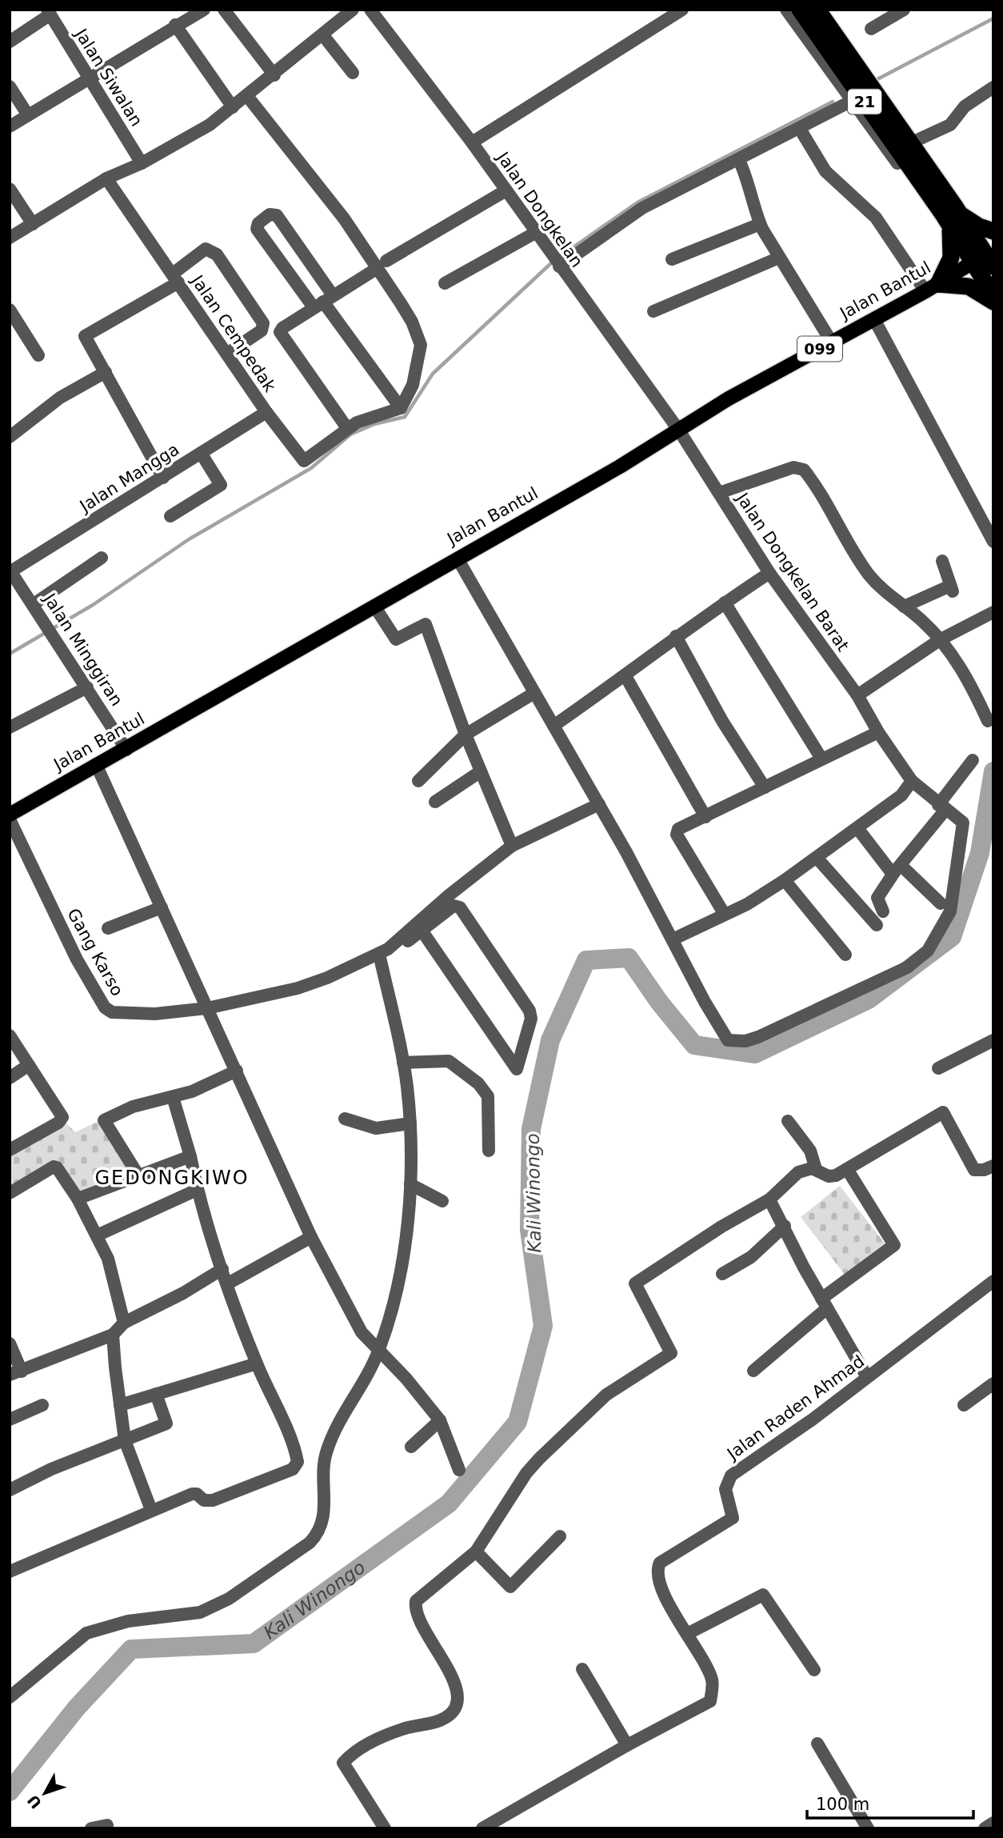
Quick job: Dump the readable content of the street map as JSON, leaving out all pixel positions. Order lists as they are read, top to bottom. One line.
{"streets":{"highway":["21"],"main road":["Jalan Bantul","099"],"street":["Jalan Siwalan","Jalan Dongkelan","Jalan Cempedak","Jalan Mangga","Jalan Dongkelan Barat","Jalan Minggiran","Gang Karso","Jalan Raden Ahmad"]},"crossings":[["21","Jalan Bantul"],["Jalan Dongkelan","Jalan Bantul"],["Jalan Dongkelan","Jalan Dongkelan Barat"],["Jalan Bantul","Jalan Dongkelan Barat"],["Jalan Bantul","Jalan Minggiran"],["Jalan Cempedak","Jalan Mangga"],["Jalan Mangga","Jalan Minggiran"]],"districts":["GEDONGKIWO"],"water":["Kali Winongo"],"scale_bar":"100 m","north":"bottom left"}
